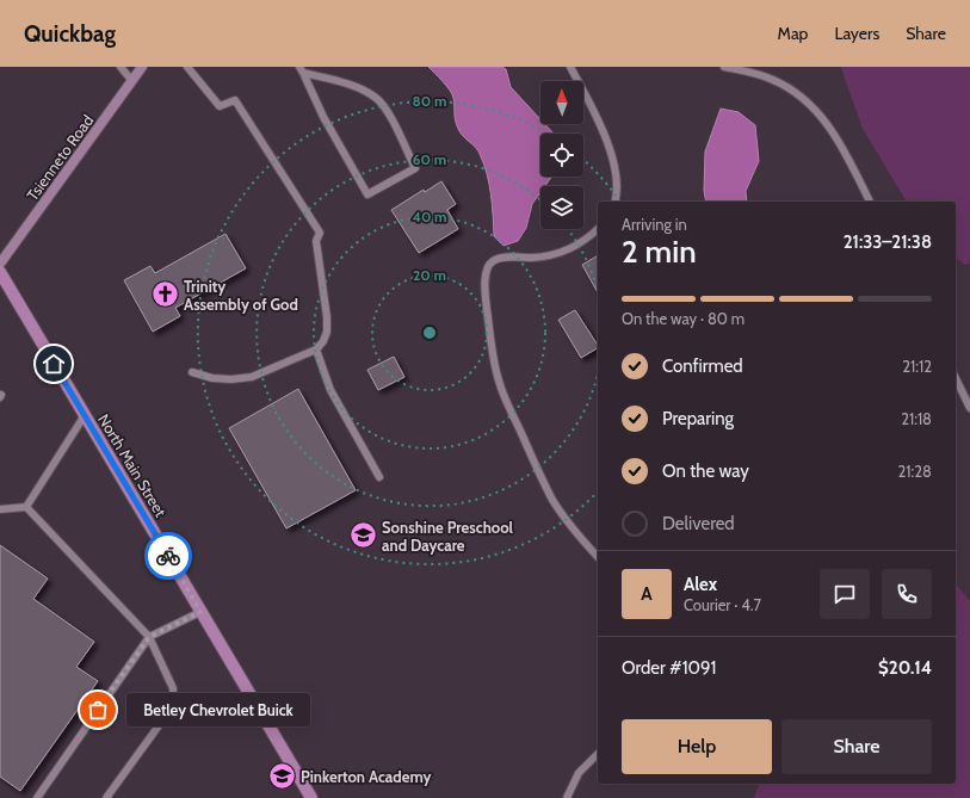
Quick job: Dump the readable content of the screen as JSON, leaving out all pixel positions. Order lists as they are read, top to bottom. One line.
{"streets":{"main road":["North Main Street"],"street":["Tsienneto Road"]},"places":{"church":["Trinity Assembly of God"],"school or university":["Sonshine Preschool and Daycare","Pinkerton Academy"],"other":["Betley Chevrolet Buick"]},"north":"top","page":{"header":"Quickbag","nav":["Map","Layers","Share"],"heading":["2 min","Arriving in","21:33–21:38"],"panel":["Alex","Courier · 4.7","Order #1091","$20.14"],"bar":"On the way · 80 m","list":[["Confirmed","21:12"],["Preparing","21:18"],["On the way","21:28"],"Delivered"],"round":"A","bubble":"Betley Chevrolet Buick","buttons":["Help","Share"]},"rings":["80 m","60 m","40 m","20 m"]}
